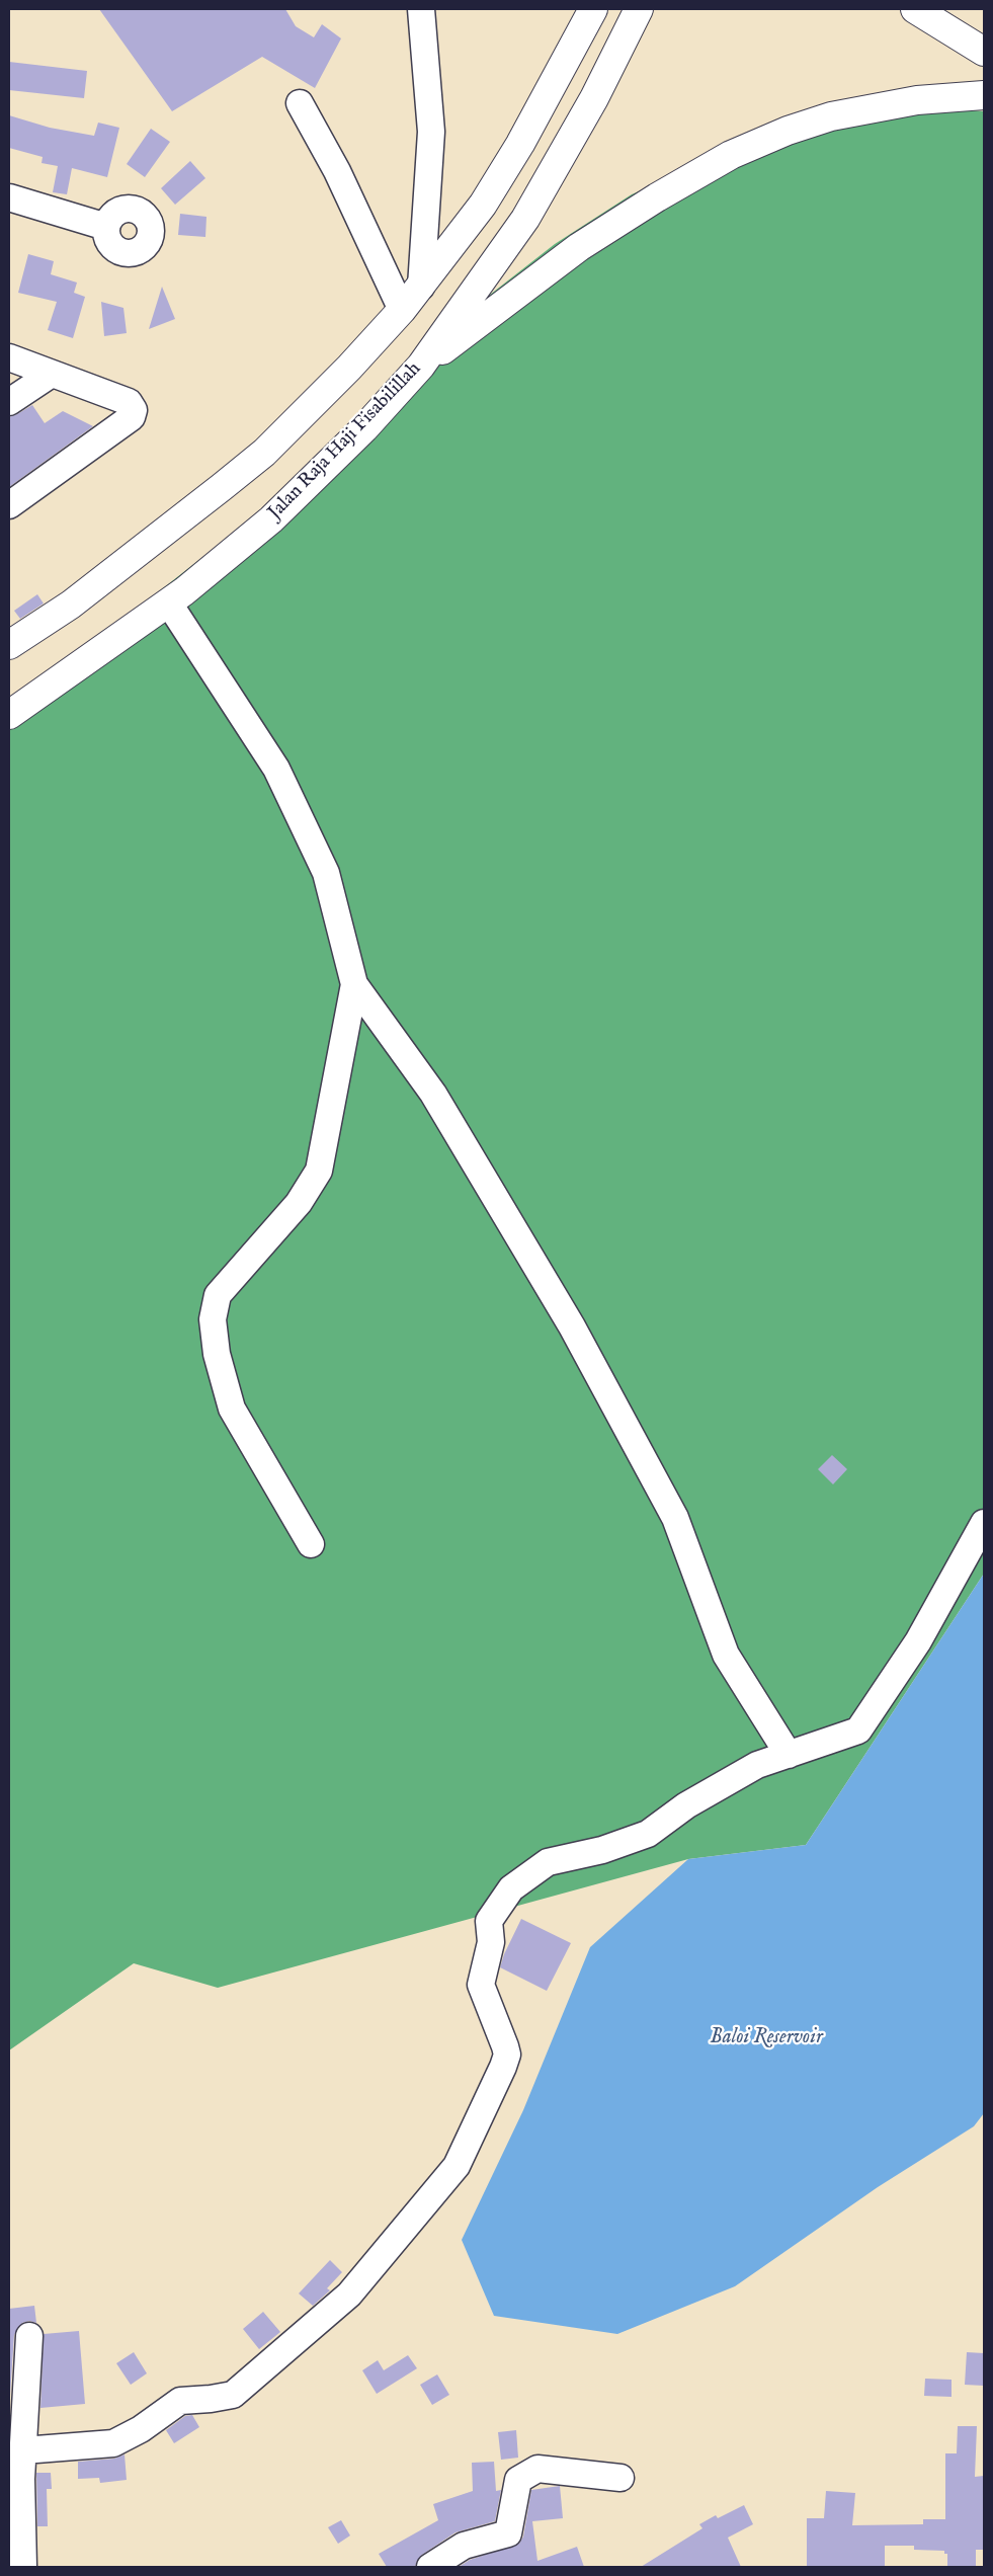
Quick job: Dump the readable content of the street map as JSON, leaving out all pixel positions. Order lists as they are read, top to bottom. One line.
{"streets":{"main road":["Jalan Raja Haji Fisabilillah"]},"water":["Baloi Reservoir"]}
